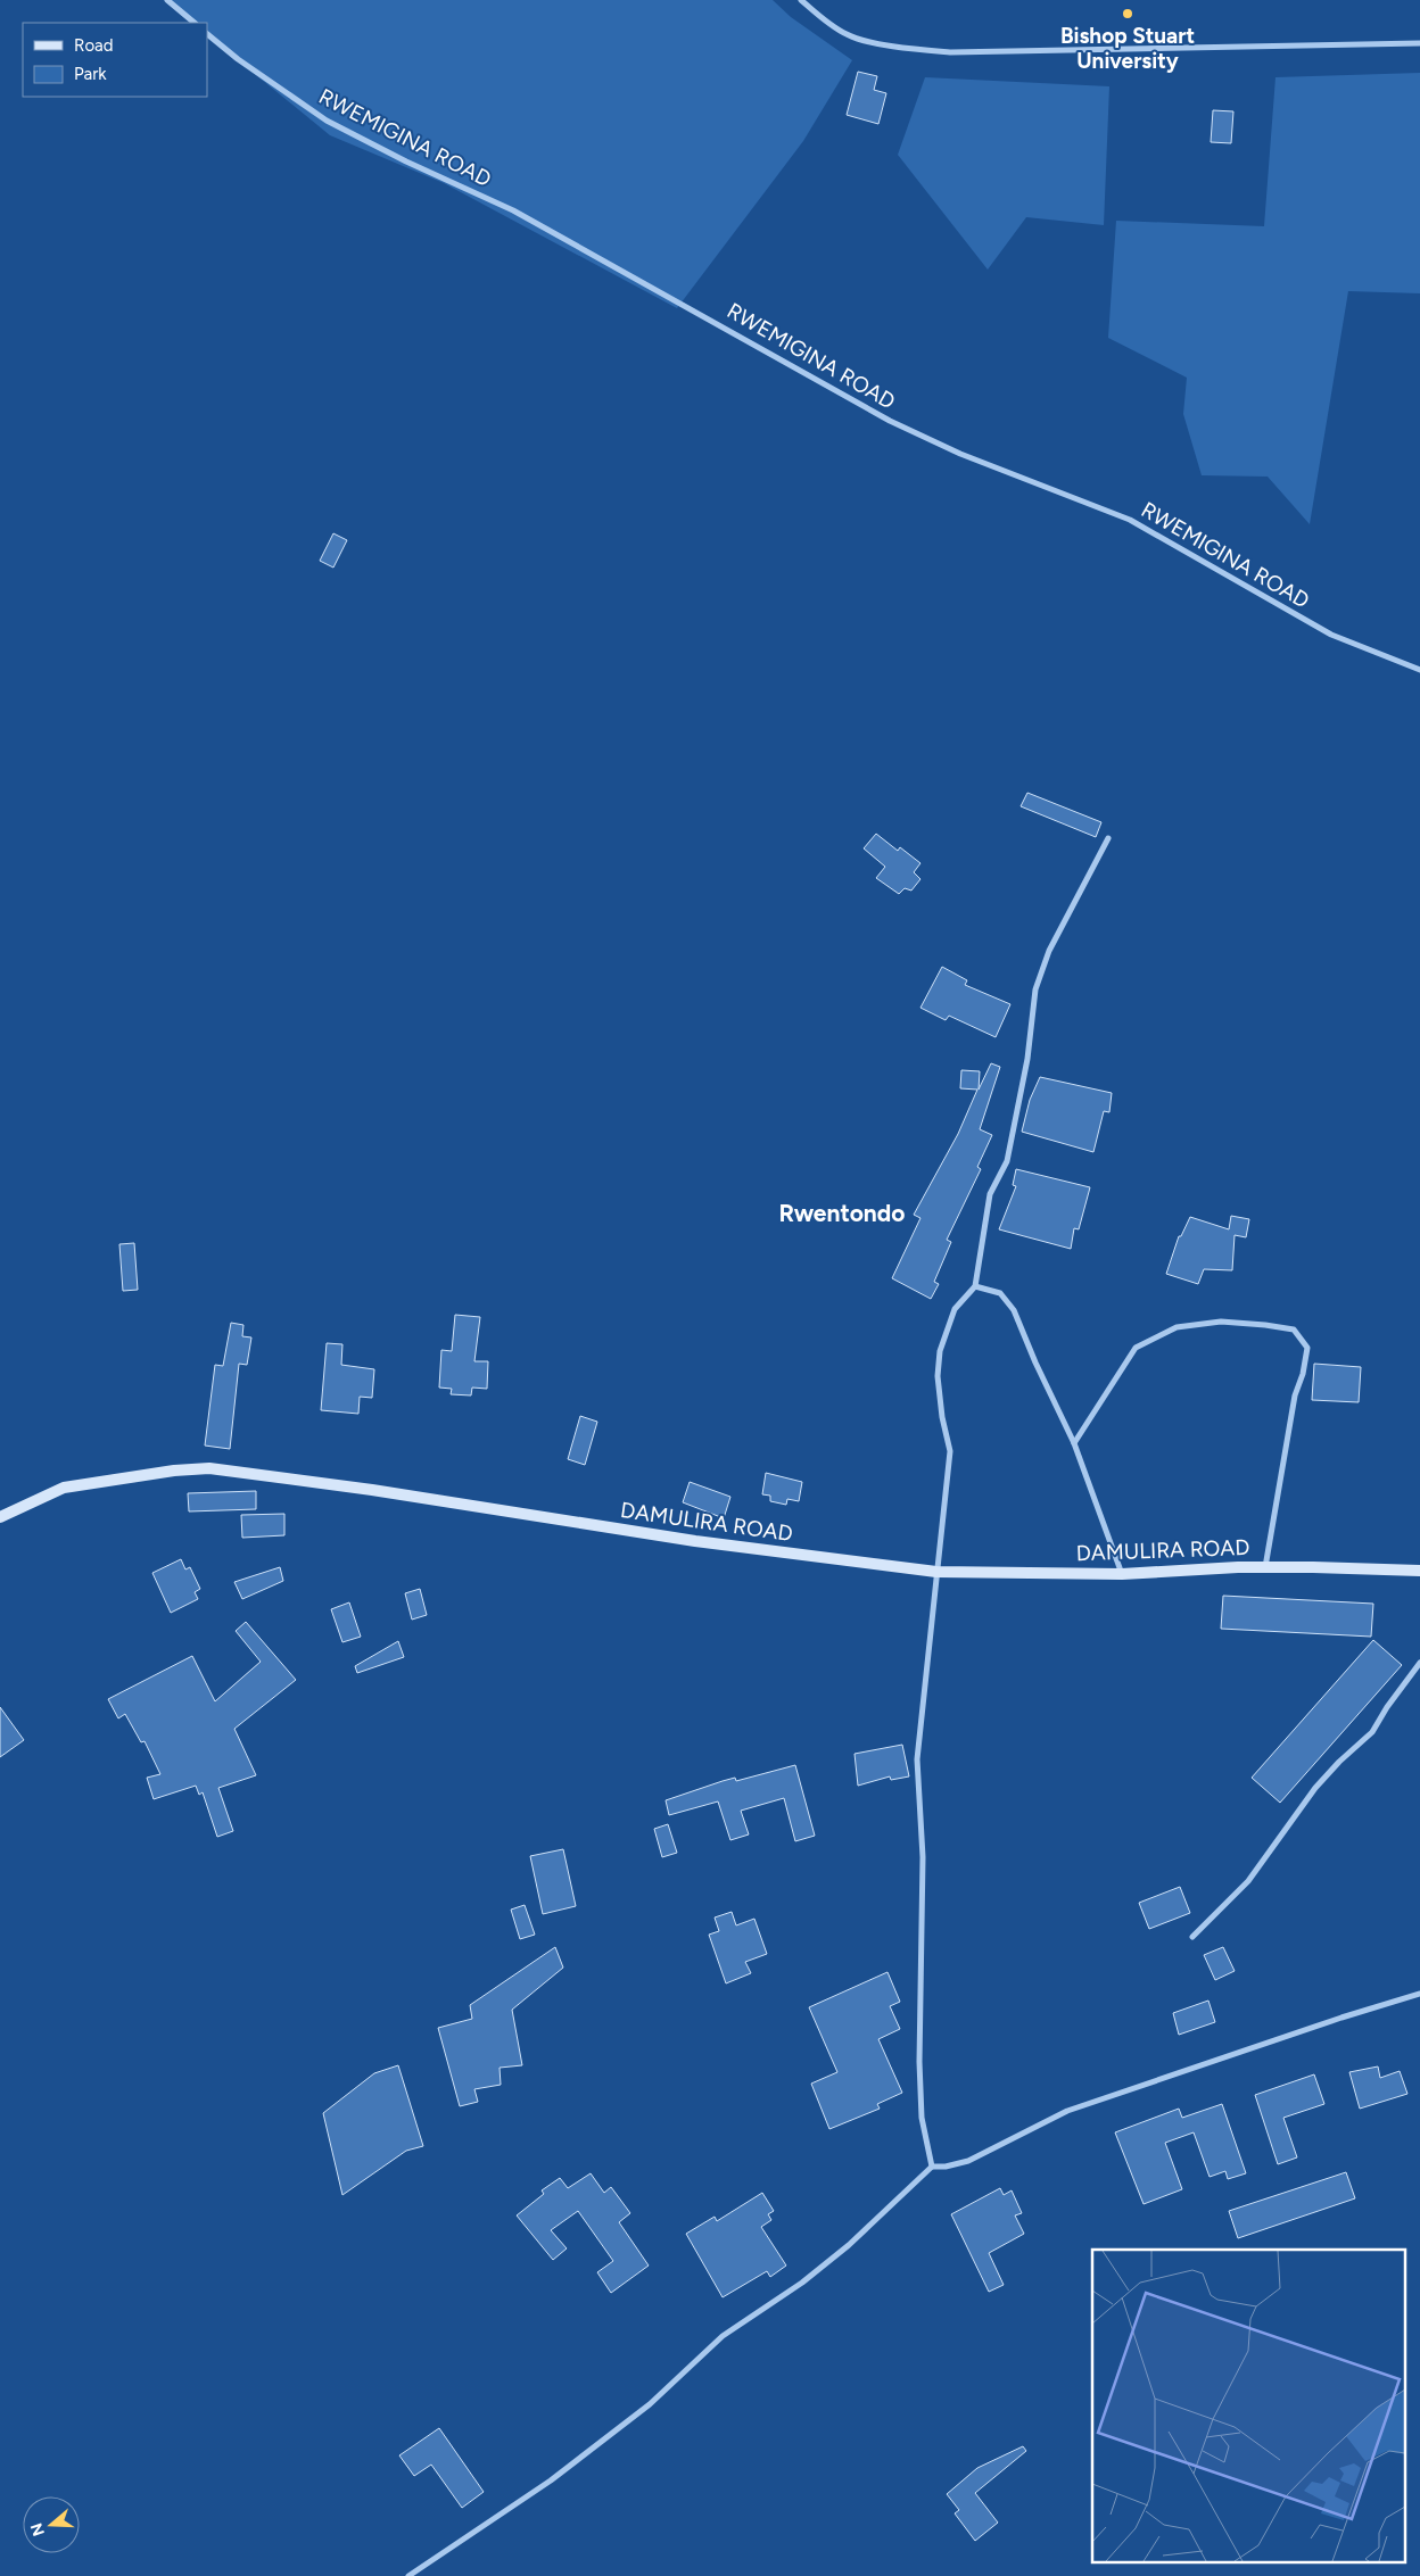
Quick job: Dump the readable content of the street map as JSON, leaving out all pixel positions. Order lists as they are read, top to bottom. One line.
{"streets":{"street":["RWEMIGINA ROAD","DAMULIRA ROAD"]},"districts":["Rwentondo"],"places":["Bishop Stuart University"],"legend":["Road","Park"],"north":"left"}
